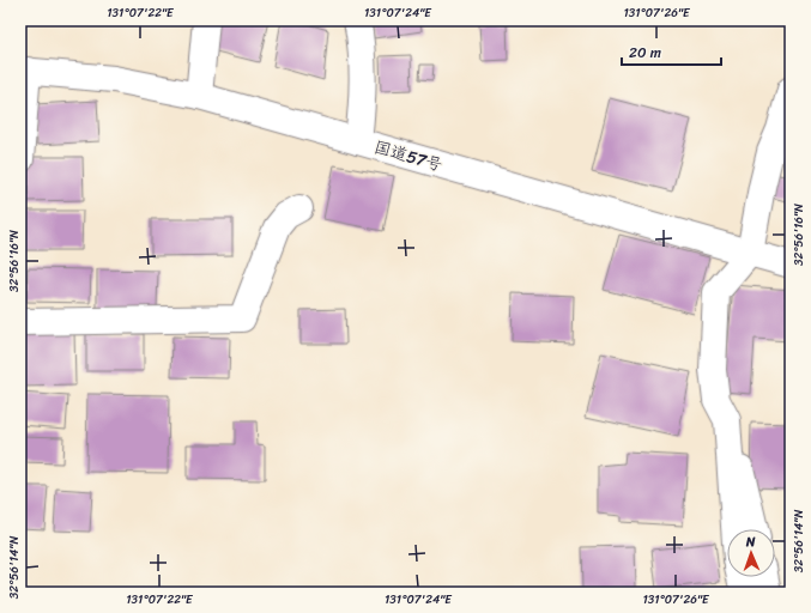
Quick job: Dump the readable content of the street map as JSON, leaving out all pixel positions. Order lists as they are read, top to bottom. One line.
{"streets":{"main road":["国道57号"]},"scale_bar":"20 m","north":"top","coordinates":["131°07'22\"E","131°07'24\"E","131°07'26\"E","32°56'16\"N","32°56'14\"N"]}
